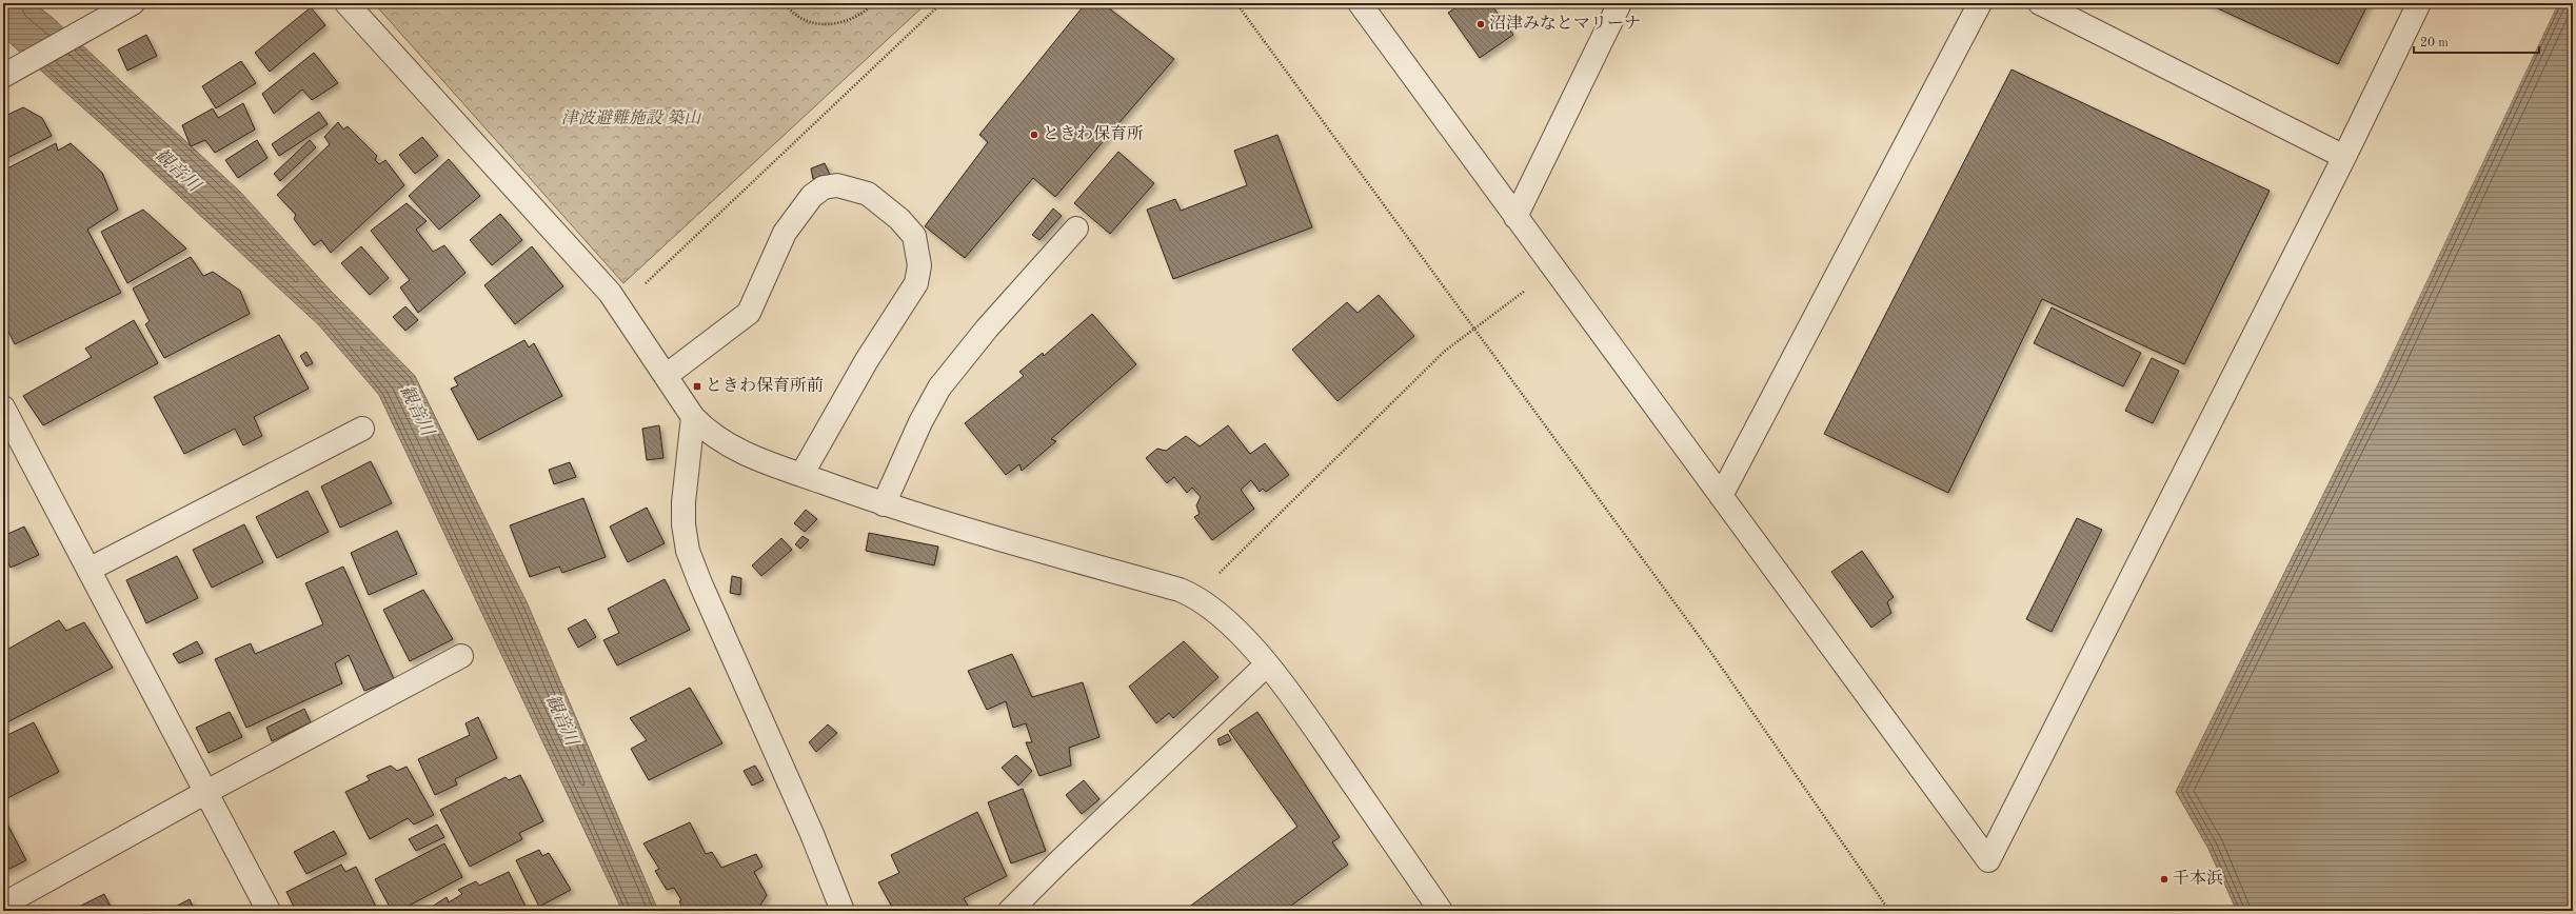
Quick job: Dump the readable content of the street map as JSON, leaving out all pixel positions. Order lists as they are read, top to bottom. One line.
{"water":["観音川"],"parks":["津波避難施設 築山"],"places":{"other":["沼津みなとマリーナ","ときわ保育所","千本浜"],"transit":["ときわ保育所前"]},"scale_bar":"20 m"}
